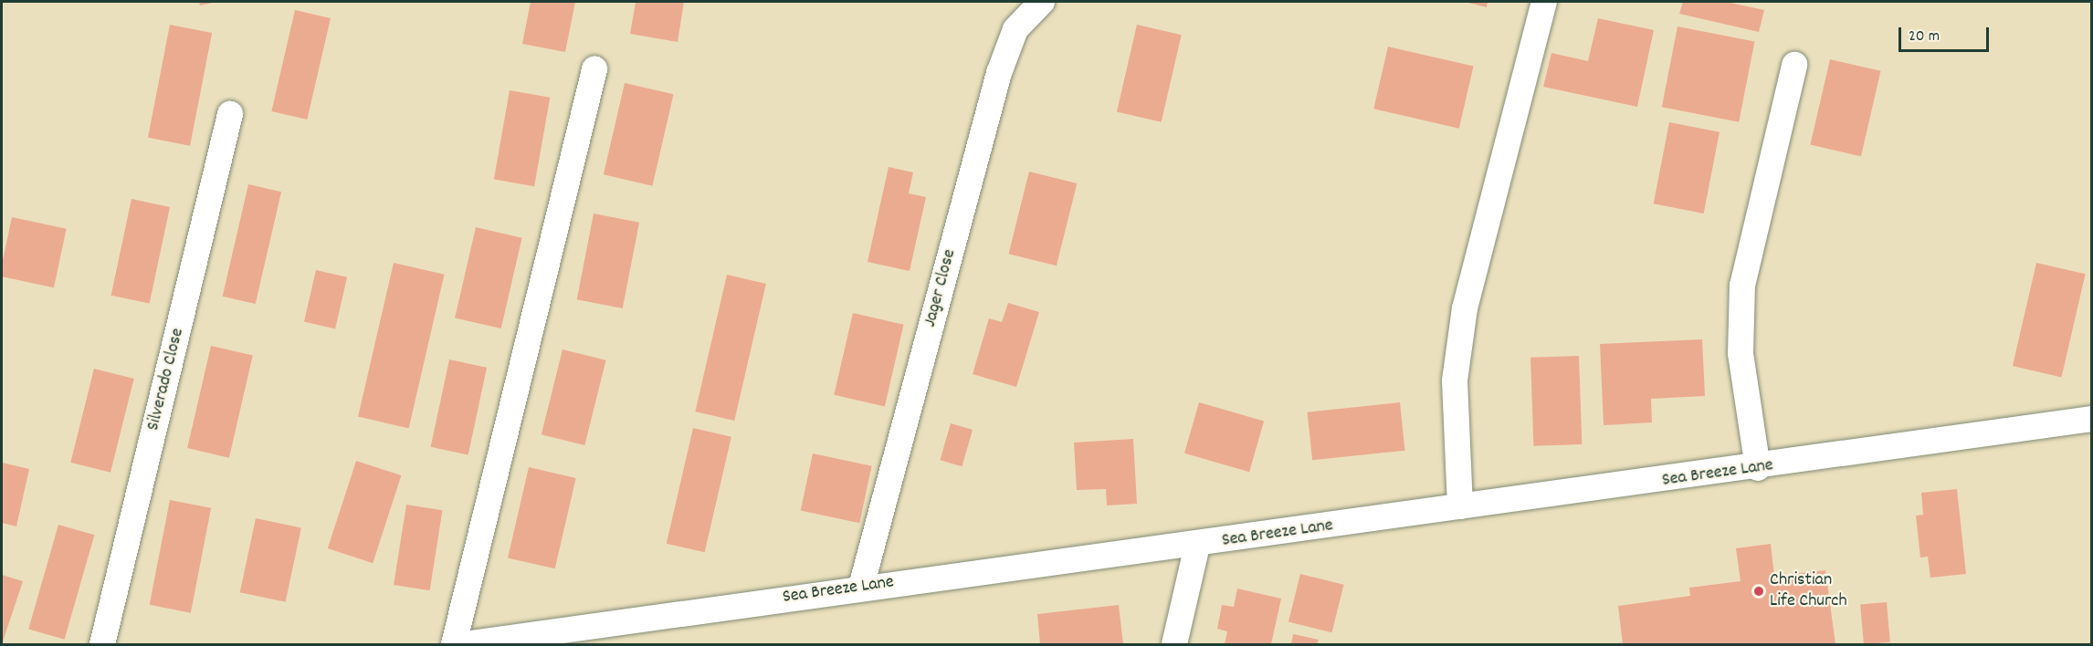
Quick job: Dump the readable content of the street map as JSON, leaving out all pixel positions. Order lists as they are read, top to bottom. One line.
{"streets":{"street":["Jager Close","Silverado Close","Sea Breeze Lane"]},"crossings":[["Jager Close","Sea Breeze Lane"]],"places":["Christian Life Church"],"scale_bar":"20 m"}
